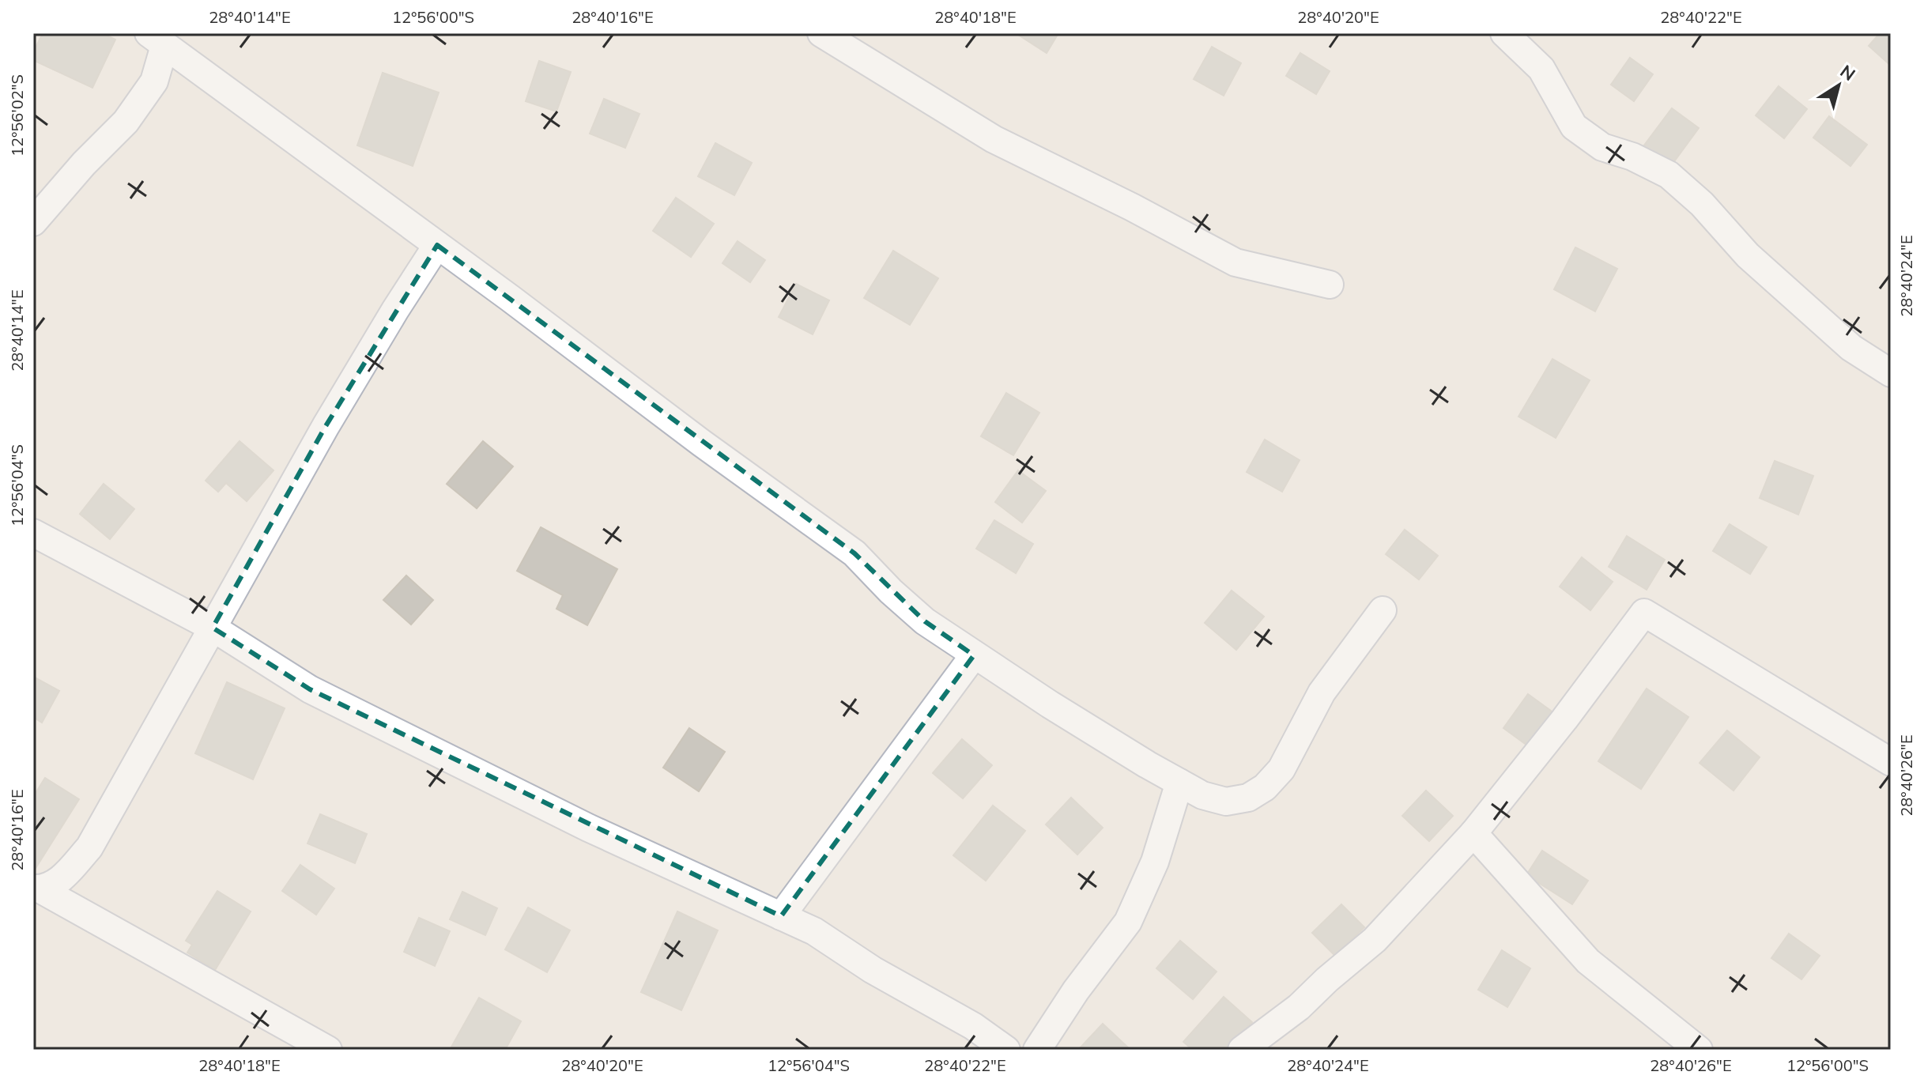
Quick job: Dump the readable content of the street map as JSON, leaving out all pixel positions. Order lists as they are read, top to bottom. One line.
{"north":"top right","coordinates":["28°40'14\"E","12°56'00\"S","28°40'16\"E","28°40'18\"E","28°40'20\"E","28°40'22\"E","12°56'02\"S","28°40'24\"E","12°56'04\"S","28°40'26\"E"]}
